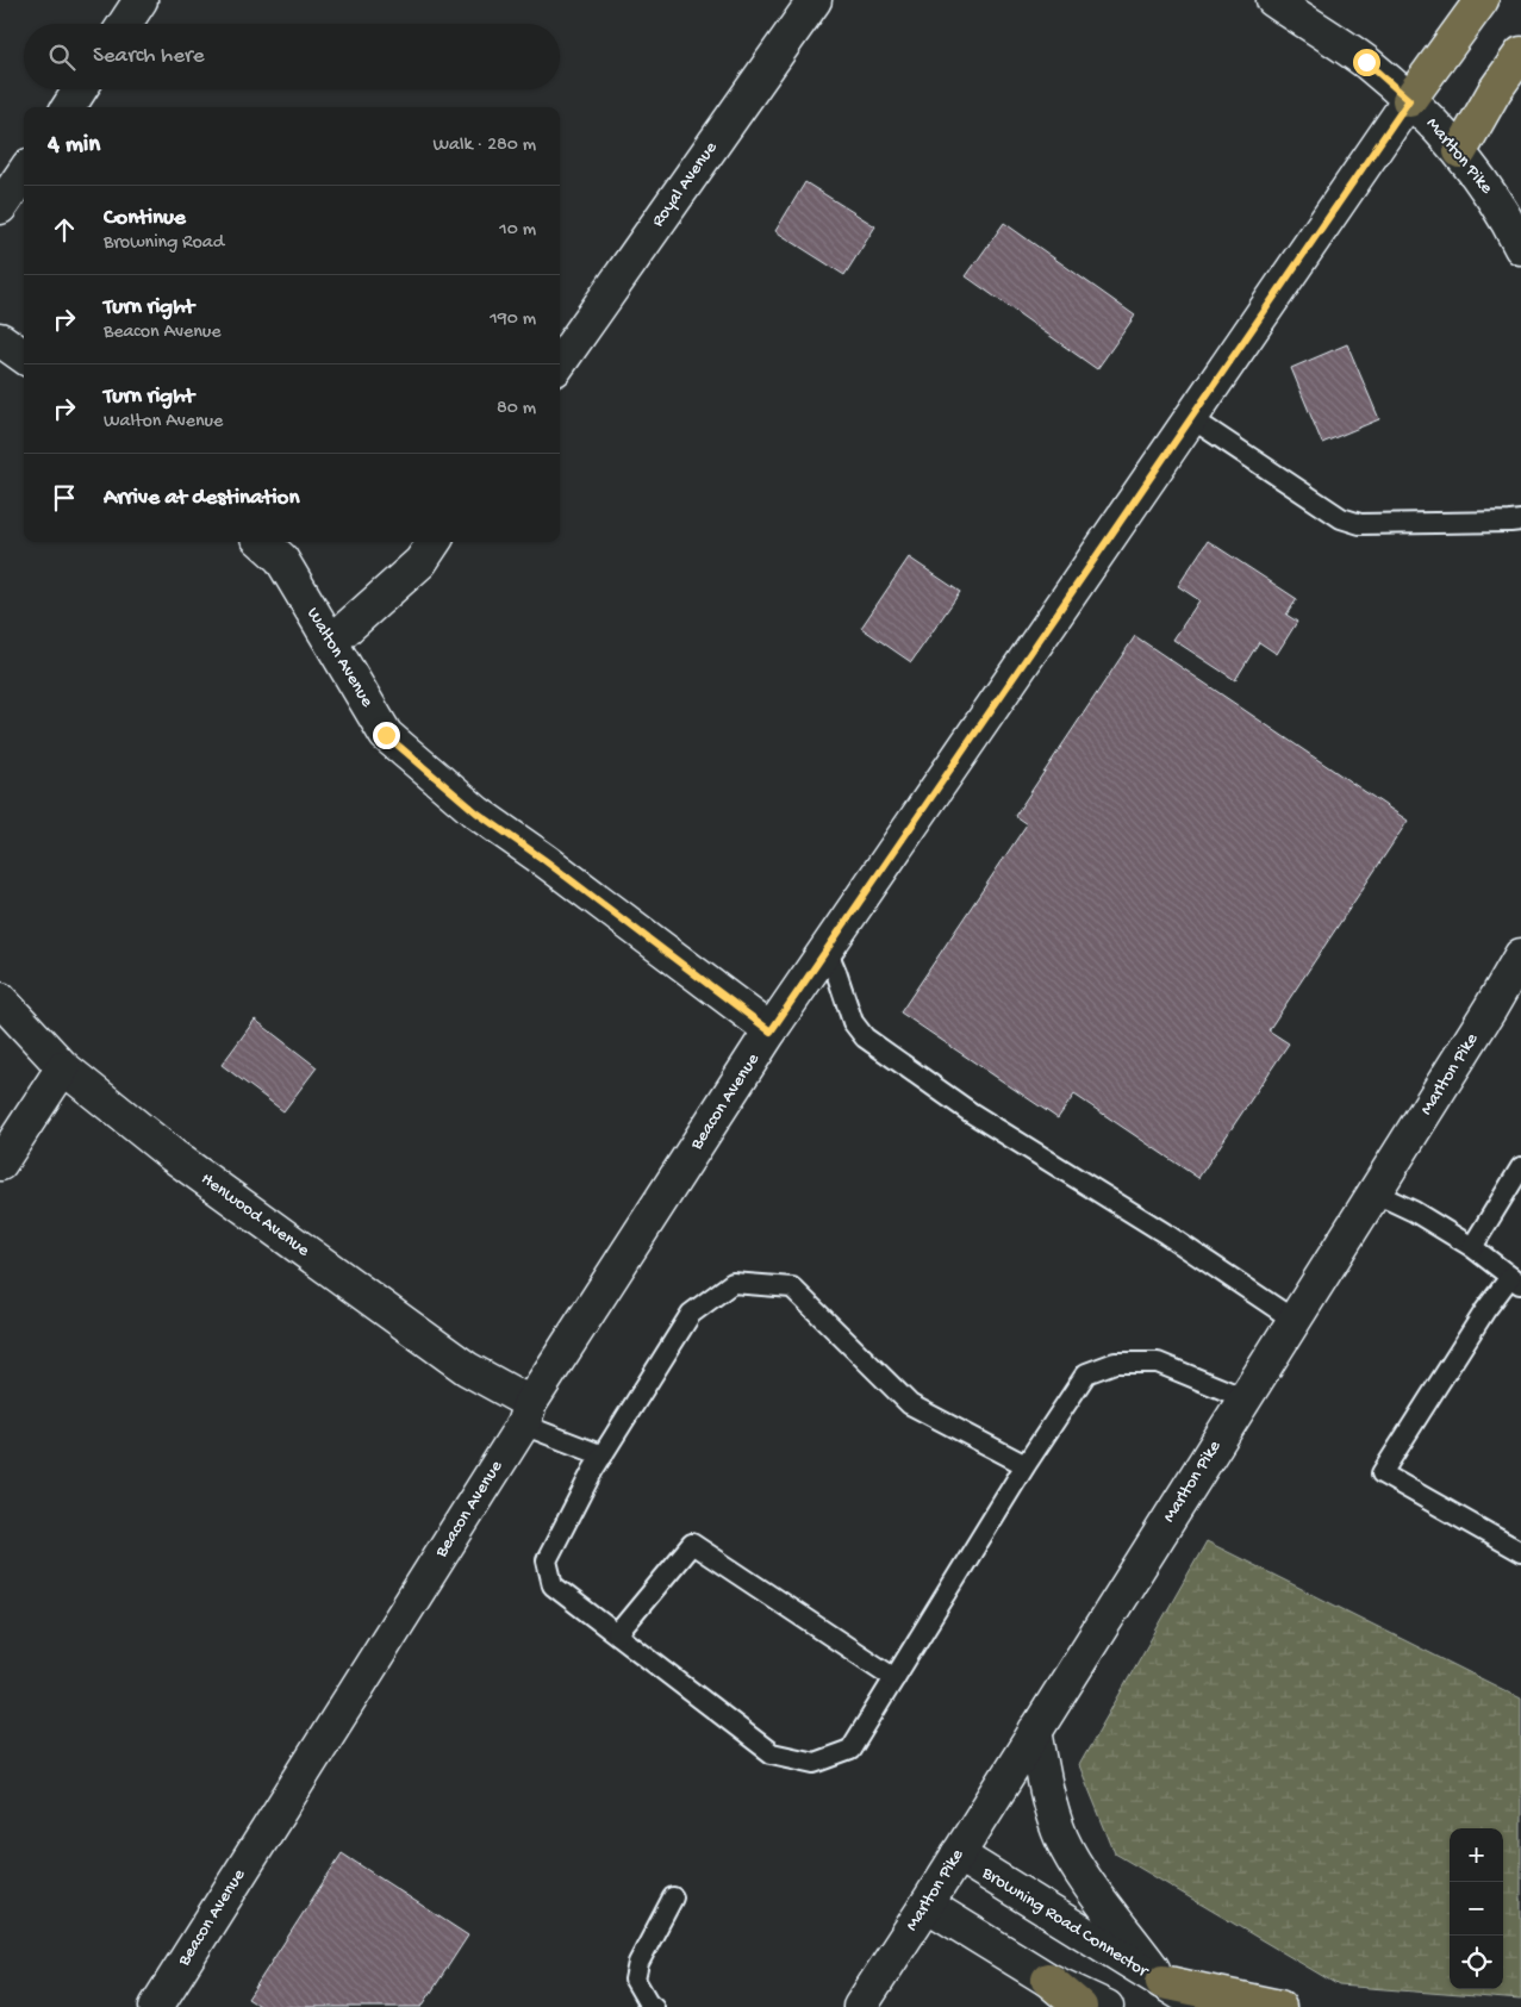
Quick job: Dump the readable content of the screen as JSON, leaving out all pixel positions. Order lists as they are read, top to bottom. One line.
{"streets":{"street":["Marlton Pike","Royal Avenue","Walton Avenue","Beacon Avenue","Henwood Avenue","Browning Road Connector"]},"crossings":[["Marlton Pike","Beacon Avenue"],["Marlton Pike","Browning Road Connector"],["Walton Avenue","Beacon Avenue"],["Beacon Avenue","Henwood Avenue"]],"page":{"search":"Search here","heading":["4 min","Walk · 280 m"],"list":[["Continue","Browning Road","10 m"],["Turn right","Beacon Avenue","190 m"],["Turn right","Walton Avenue","80 m"],"Arrive at destination"],"map_buttons":["+","−"]}}
